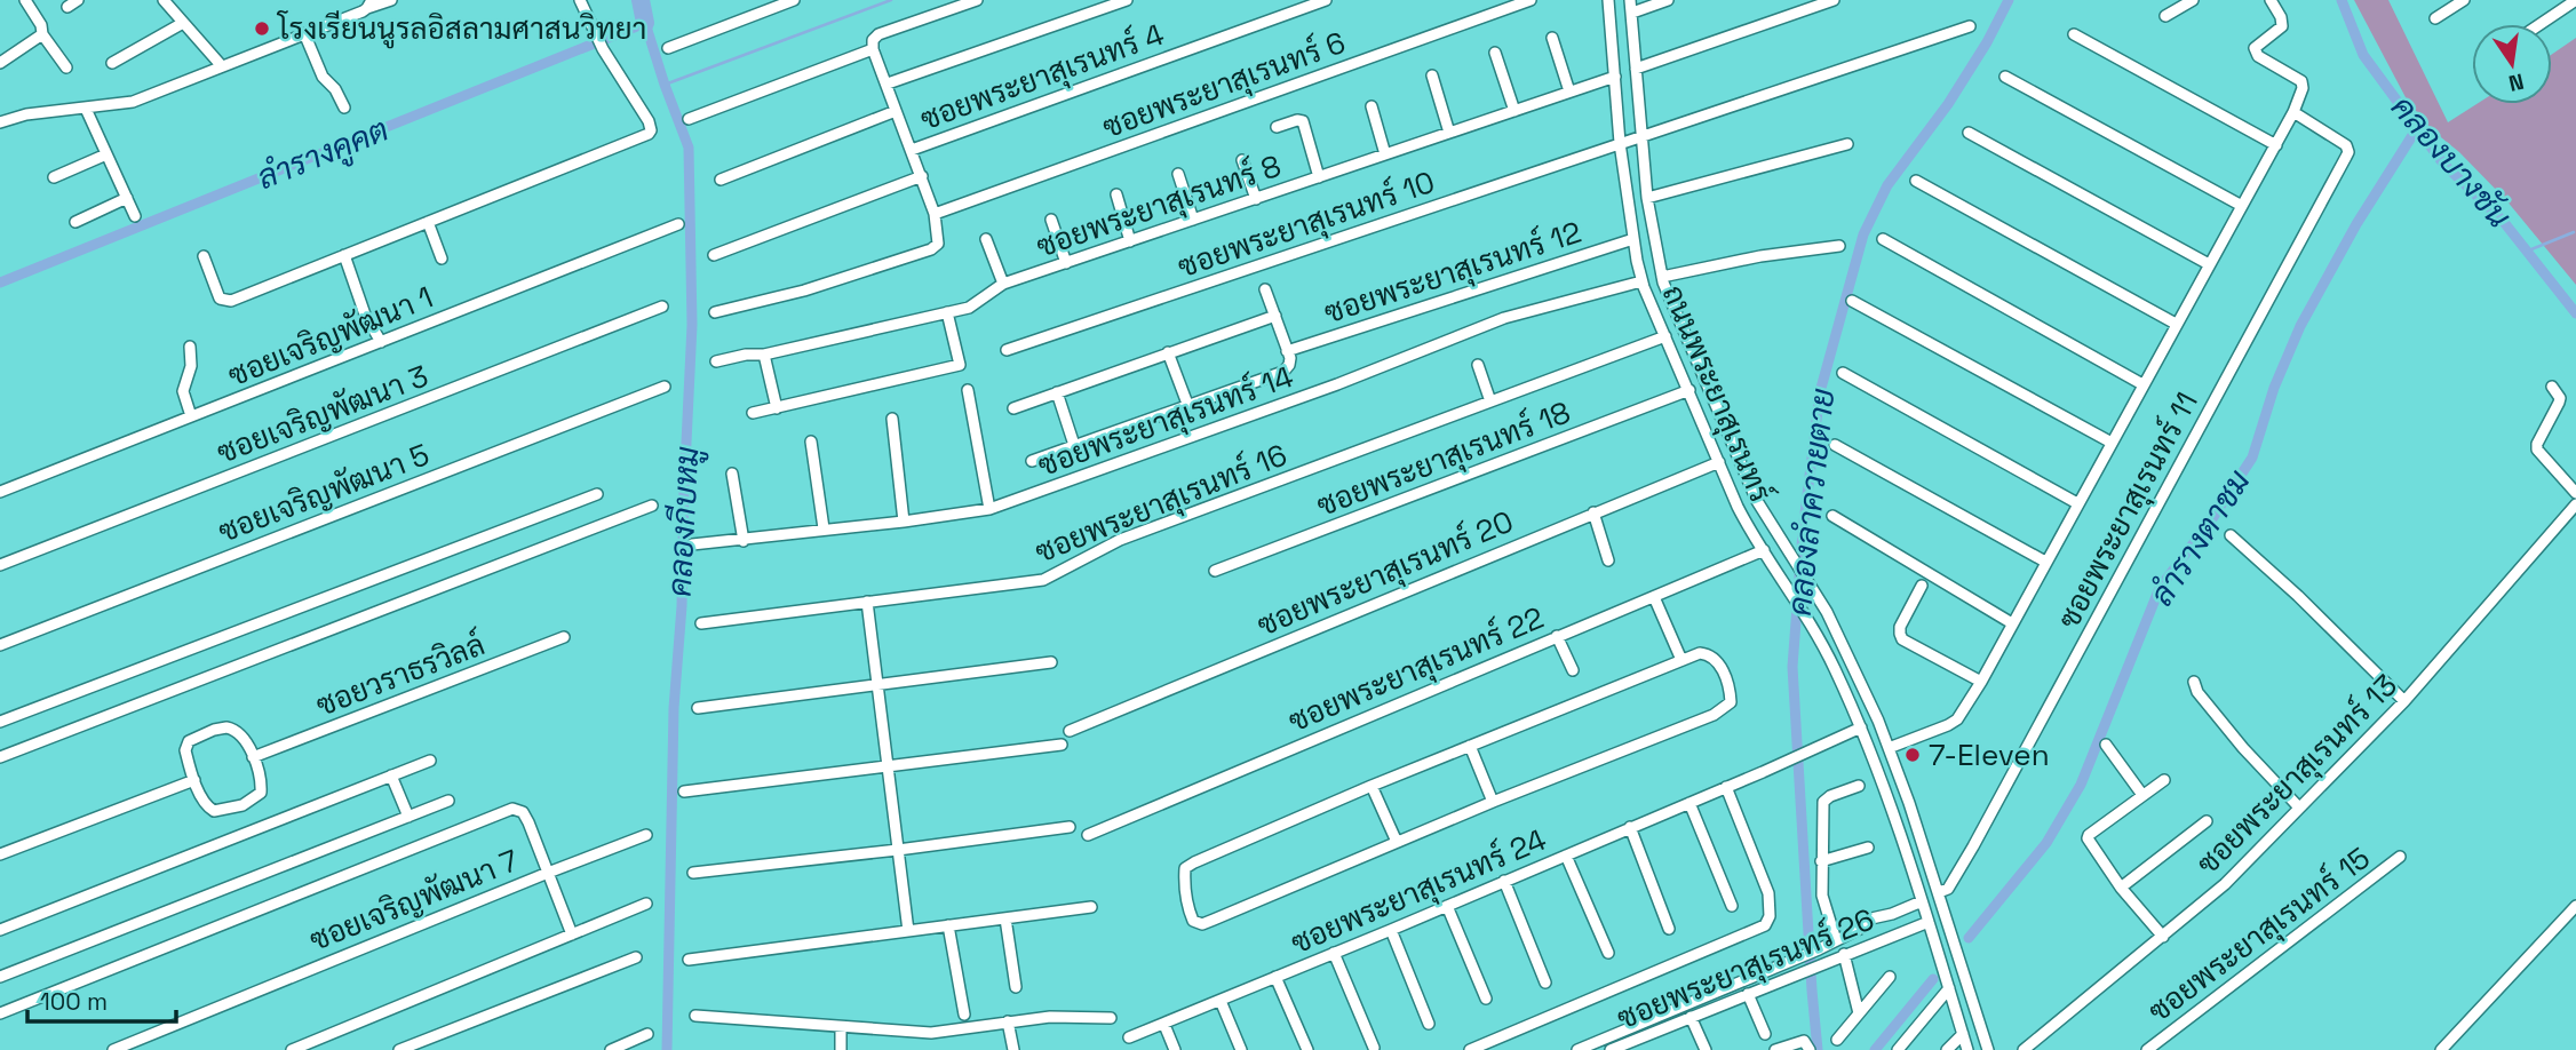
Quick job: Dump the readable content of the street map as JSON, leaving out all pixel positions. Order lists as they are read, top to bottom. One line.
{"streets":{"street":["ซอยพระยาสุเรนทร์ 4","ซอยพระยาสุเรนทร์ 6","ซอยพระยาสุเรนทร์ 8","ซอยพระยาสุเรนทร์ 10","ซอยพระยาสุเรนทร์ 12","ซอยเจริญพัฒนา 1","ถนนพระยาสุเรนทร์","ซอยเจริญพัฒนา 3","ซอยพระยาสุเรนทร์ 14","ซอยพระยาสุเรนทร์ 18","ซอยเจริญพัฒนา 5","ซอยพระยาสุเรนทร์ 16","ซอยพระยาสุเรนทร์ 11","ซอยพระยาสุเรนทร์ 20","ซอยพระยาสุเรนทร์ 22","ซอยวราธรวิลล์","ซอยพระยาสุเรนทร์ 13","ซอยพระยาสุเรนทร์ 24","ซอยเจริญพัฒนา 7","ซอยพระยาสุเรนทร์ 15","ซอยพระยาสุเรนทร์ 26"]},"crossings":[["ซอยพระยาสุเรนทร์ 8","ถนนพระยาสุเรนทร์"],["ซอยพระยาสุเรนทร์ 10","ถนนพระยาสุเรนทร์"],["ซอยพระยาสุเรนทร์ 12","ถนนพระยาสุเรนทร์"],["ถนนพระยาสุเรนทร์","ซอยพระยาสุเรนทร์ 14"],["ถนนพระยาสุเรนทร์","ซอยพระยาสุเรนทร์ 18"],["ถนนพระยาสุเรนทร์","ซอยพระยาสุเรนทร์ 16"],["ถนนพระยาสุเรนทร์","ซอยพระยาสุเรนทร์ 11"],["ถนนพระยาสุเรนทร์","ซอยพระยาสุเรนทร์ 20"],["ถนนพระยาสุเรนทร์","ซอยพระยาสุเรนทร์ 22"],["ถนนพระยาสุเรนทร์","ซอยพระยาสุเรนทร์ 24"],["ถนนพระยาสุเรนทร์","ซอยพระยาสุเรนทร์ 26"]],"water":["ลำรางคูคต","คลองบางชัน","คลองลำควายตาย","คลองกีบหมู","ลำรางตาชม"],"places":["โรงเรียนนูรลอิสลามศาสนวิทยา","7-Eleven"],"scale_bar":"100 m","north":"bottom"}
